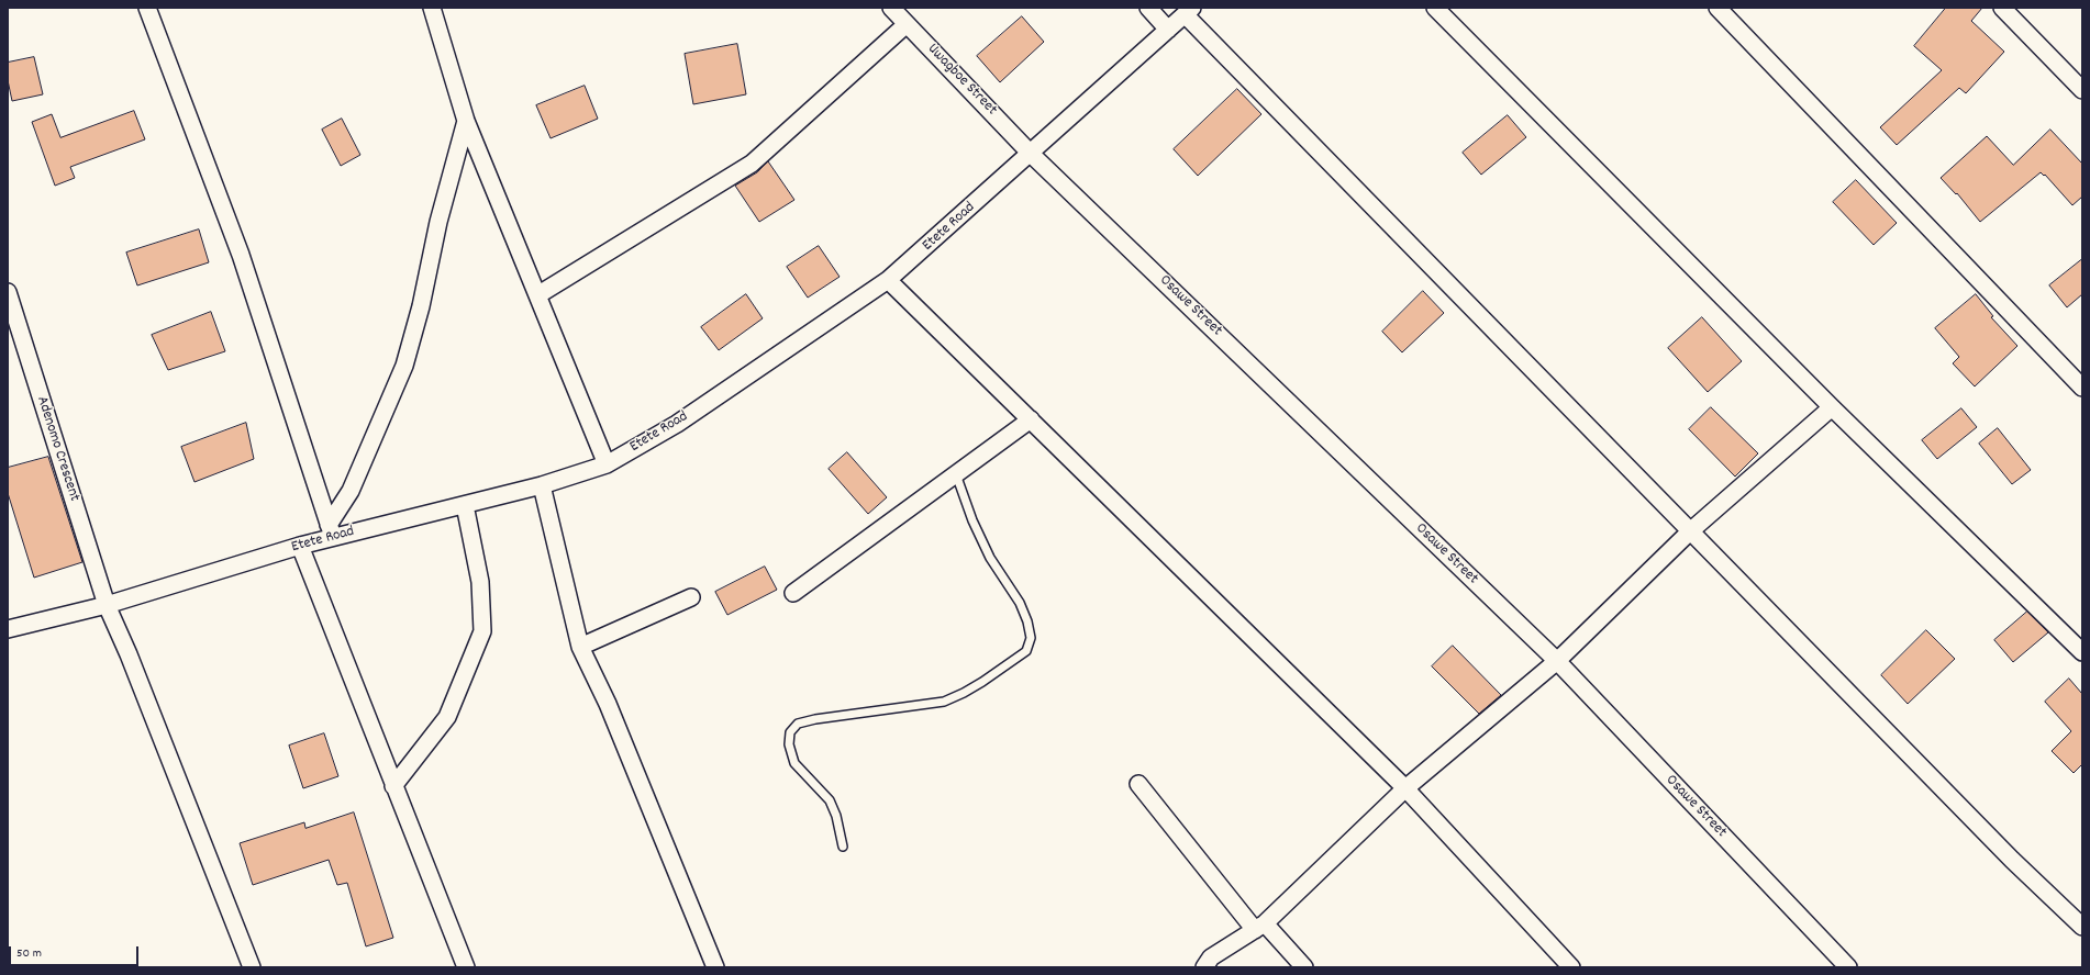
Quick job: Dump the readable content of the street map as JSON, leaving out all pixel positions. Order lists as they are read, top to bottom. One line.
{"streets":{"street":["Uwagboe Street","Etete Road","Osawe Street","Adenomo Crescent"]},"crossings":[["Uwagboe Street","Etete Road"],["Uwagboe Street","Osawe Street"],["Etete Road","Osawe Street"],["Etete Road","Adenomo Crescent"]],"scale_bar":"50 m"}
